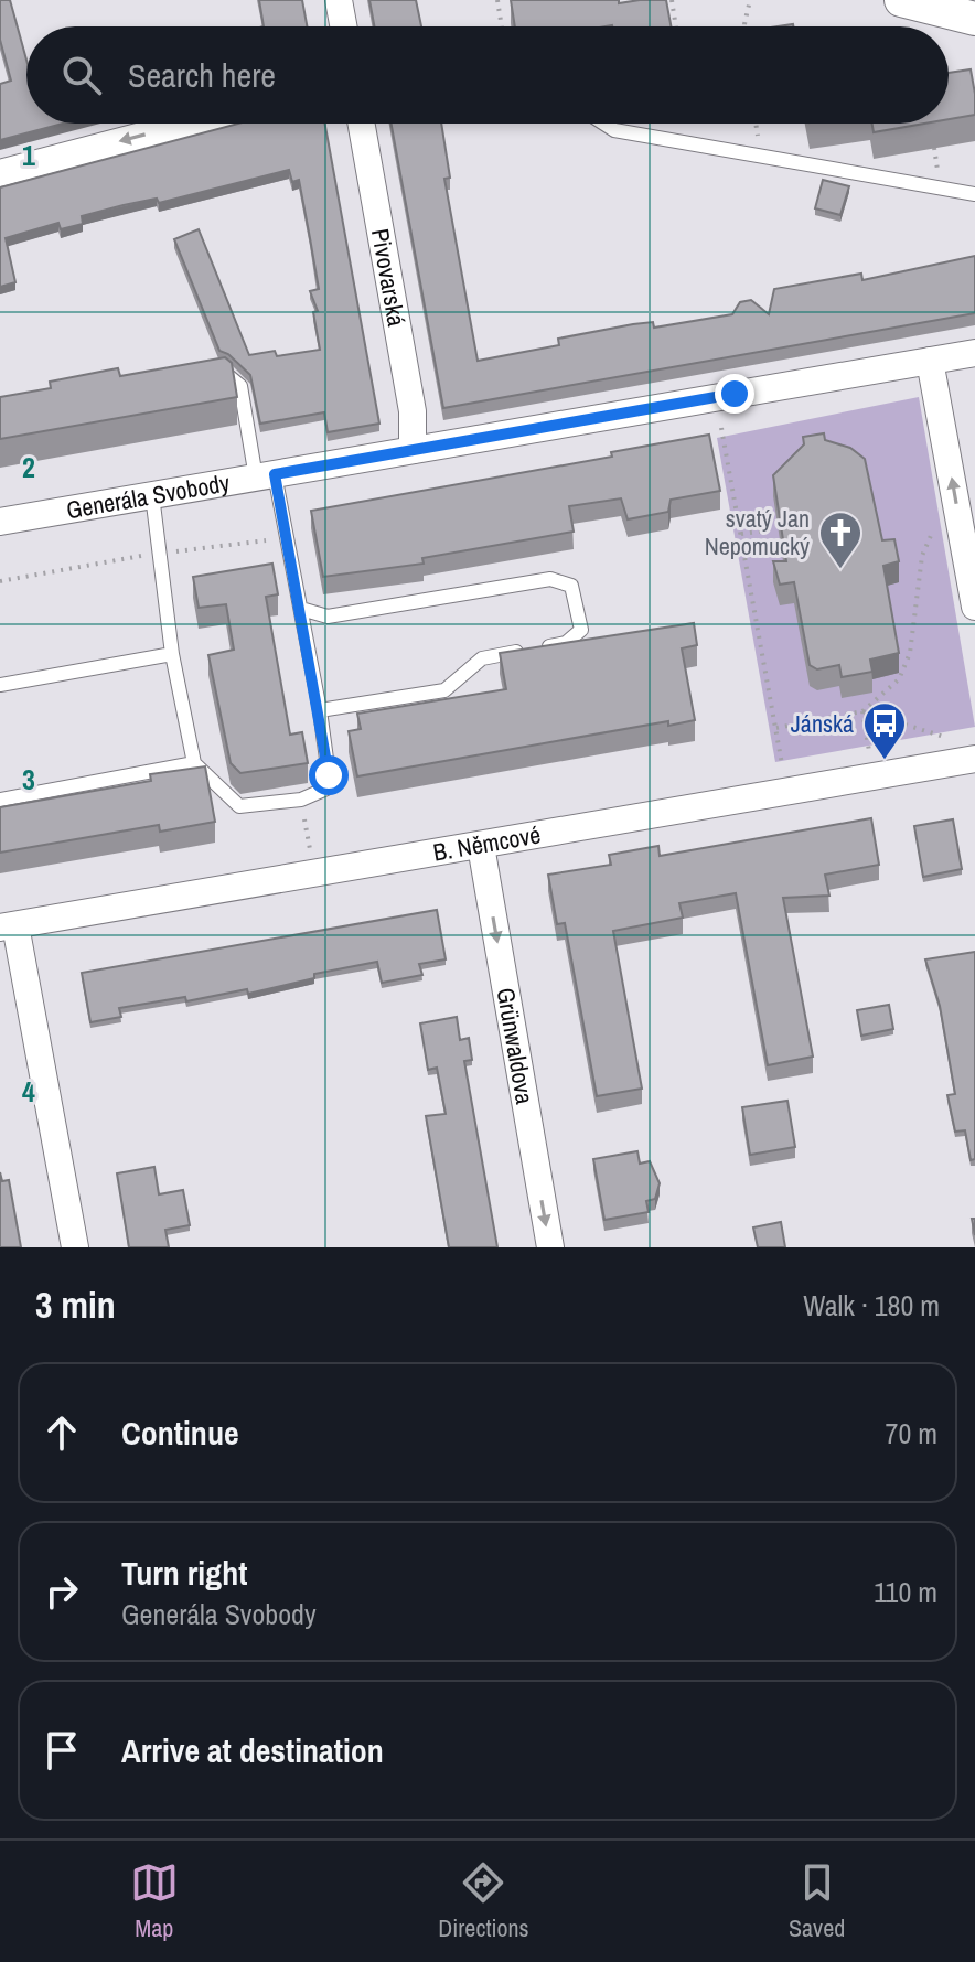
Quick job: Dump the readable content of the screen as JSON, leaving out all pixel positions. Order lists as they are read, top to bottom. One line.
{"streets":{"street":["Pivovarská","Generála Svobody","B. Němcové","Grünwaldova"]},"crossings":[["Pivovarská","Generála Svobody"],["B. Němcové","Grünwaldova"]],"one_way":["Grünwaldova"],"places":{"church":["svatý Jan Nepomucký"],"bus stop":["Jánská"]},"page":{"search":"Search here","heading":["3 min","Walk · 180 m"],"list":[["Continue","70 m"],["Turn right","Generála Svobody","110 m"],"Arrive at destination"],"nav":["Map","Directions","Saved"]},"grid":{"rows":["1","2","3","4"]}}
